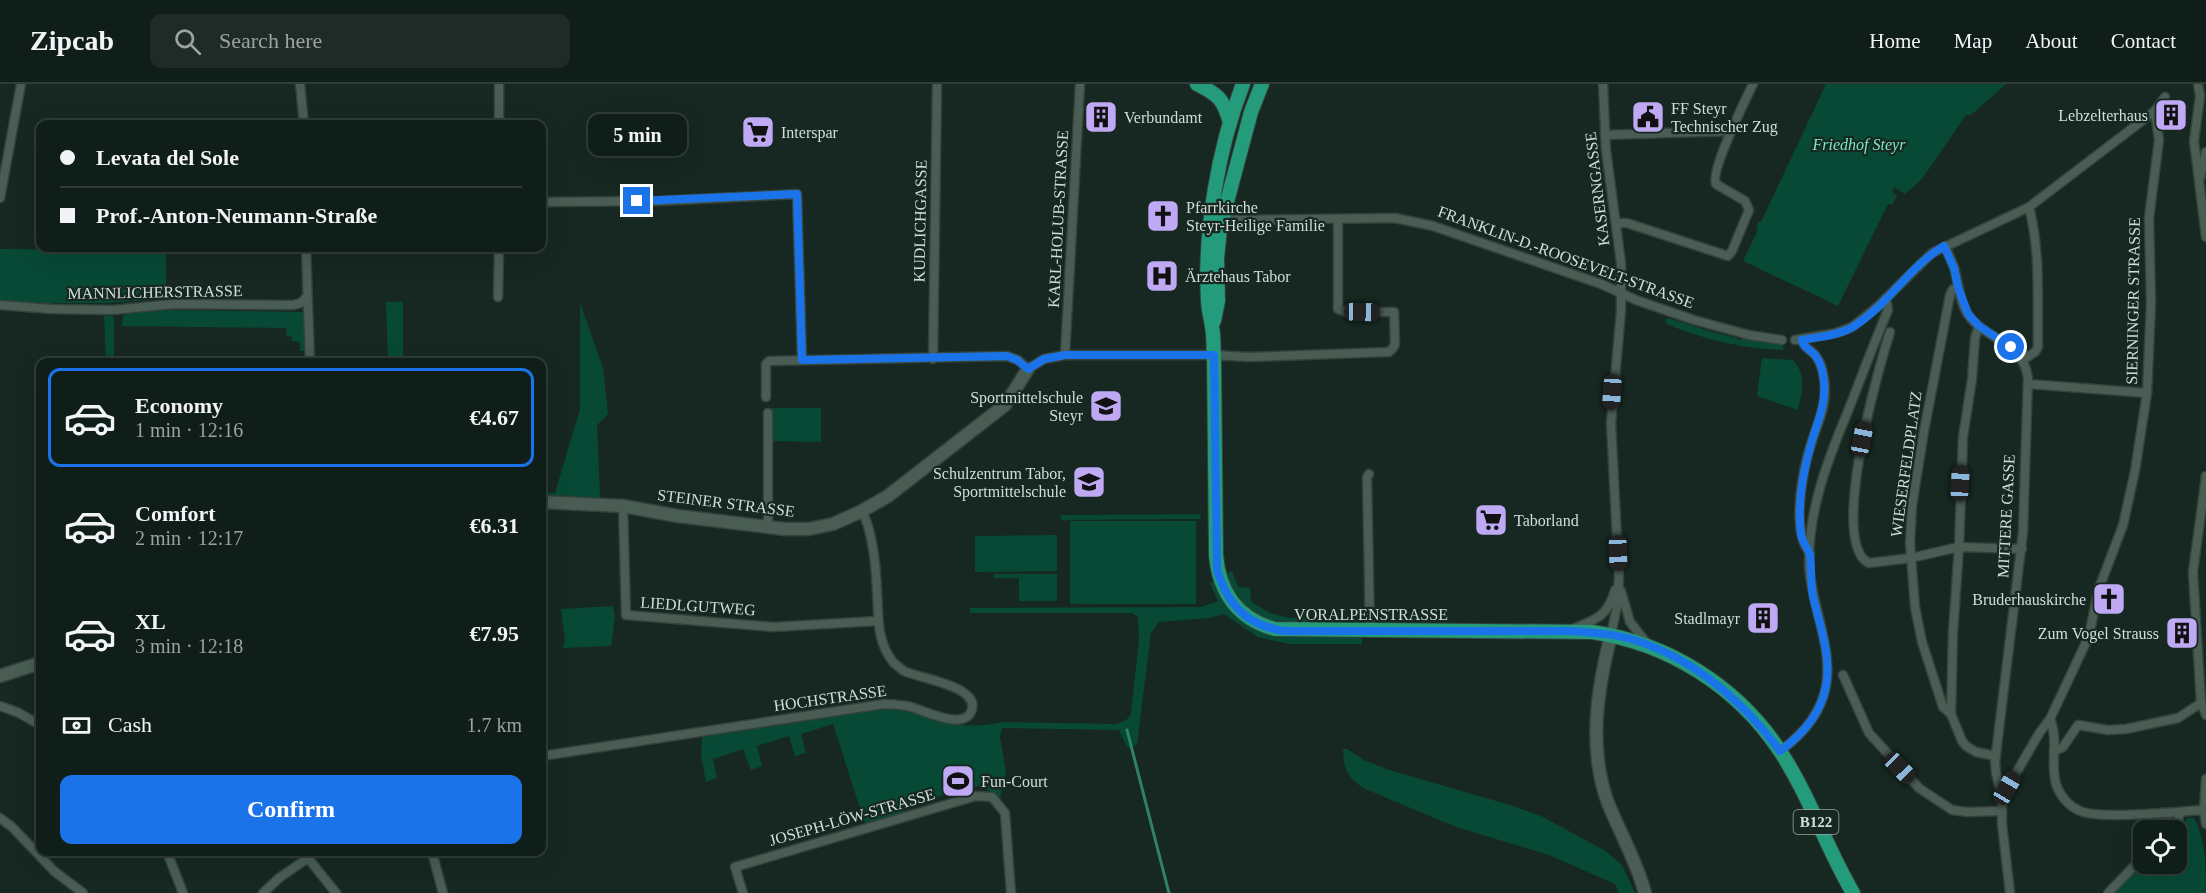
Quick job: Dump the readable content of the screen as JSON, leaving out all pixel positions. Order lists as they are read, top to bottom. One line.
{"streets":{"main road":["VORALPENSTRASSE","B122"],"street":["KASERNGASSE","KARL-HOLUB-STRASSE","KUDLICHGASSE","FRANKLIN-D.-ROOSEVELT-STRASSE","MANNLICHERSTRASSE","SIERNINGER STRASSE","WIESERFELDPLATZ","STEINER STRASSE","MITTERE GASSE","LIEDLGUTWEG","HOCHSTRASSE","JOSEPH-LÖW-STRASSE"]},"crossings":[["KASERNGASSE","FRANKLIN-D.-ROOSEVELT-STRASSE"],["KASERNGASSE","VORALPENSTRASSE"],["FRANKLIN-D.-ROOSEVELT-STRASSE","B122"],["SIERNINGER STRASSE","MITTERE GASSE"],["WIESERFELDPLATZ","MITTERE GASSE"],["STEINER STRASSE","LIEDLGUTWEG"],["STEINER STRASSE","HOCHSTRASSE"],["LIEDLGUTWEG","HOCHSTRASSE"],["VORALPENSTRASSE","B122"]],"parks":["Friedhof Steyr"],"places":{"building":["Lebzelterhaus","Verbundamt","Stadlmayr","Zum Vogel Strauss"],"public building":["FF Steyr Technischer Zug"],"supermarket":["Interspar","Taborland"],"church":["Pfarrkirche Steyr-Heilige Familie","Bruderhauskirche"],"hospital":["Ärztehaus Tabor"],"school or university":["Sportmittelschule Steyr","Schulzentrum Tabor, Sportmittelschule"],"sports":["Fun-Court"]},"page":{"header":"Zipcab","search":"Search here","nav":["Home","Map","About","Contact"],"bubble":"5 min","banner":["Levata del Sole","Prof.-Anton-Neumann-Straße"],"list":[{"name":"Economy","note":"1 min · 12:16","value":"€4.67"},{"name":"Comfort","note":"2 min · 12:17","value":"€6.31"},{"name":"XL","note":"3 min · 12:18","value":"€7.95"}],"pay":["Cash","1.7 km"],"buttons":"Confirm"}}
